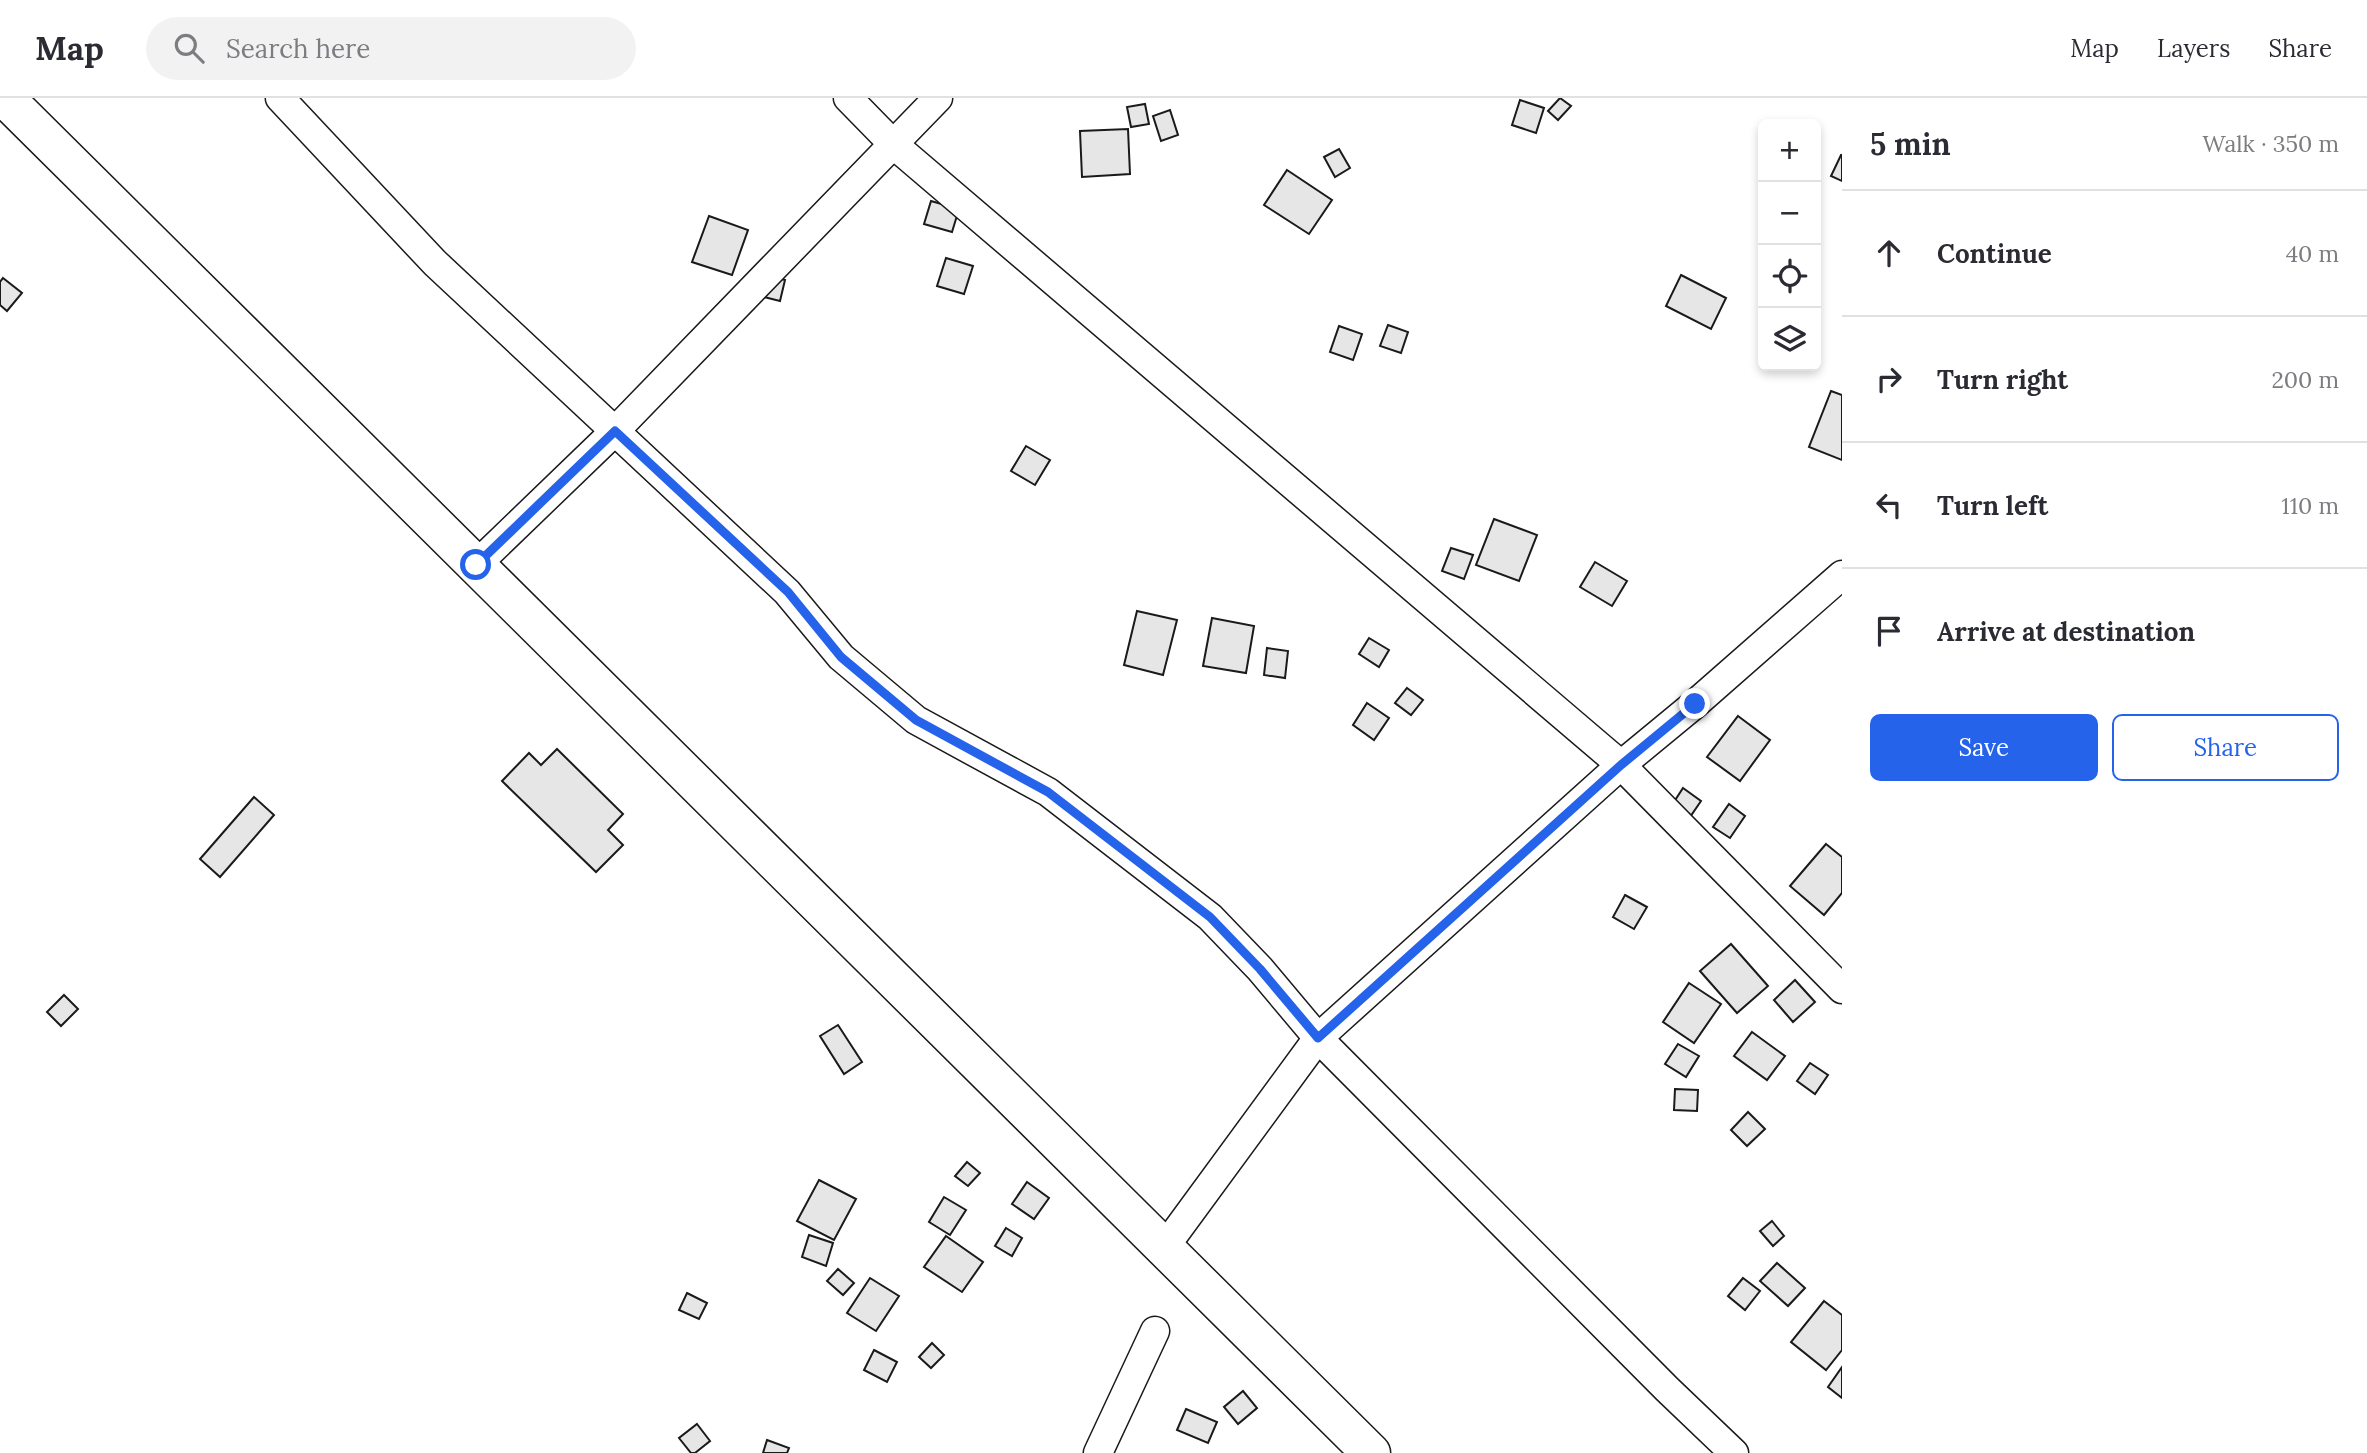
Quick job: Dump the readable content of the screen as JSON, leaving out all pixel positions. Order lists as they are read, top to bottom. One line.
{"page":{"header":"Map","search":"Search here","nav":["Map","Layers","Share"],"heading":["5 min","Walk · 350 m"],"map_buttons":["+","−"],"list":[["Continue","40 m"],["Turn right","200 m"],["Turn left","110 m"],"Arrive at destination"],"buttons":["Save","Share"]}}
